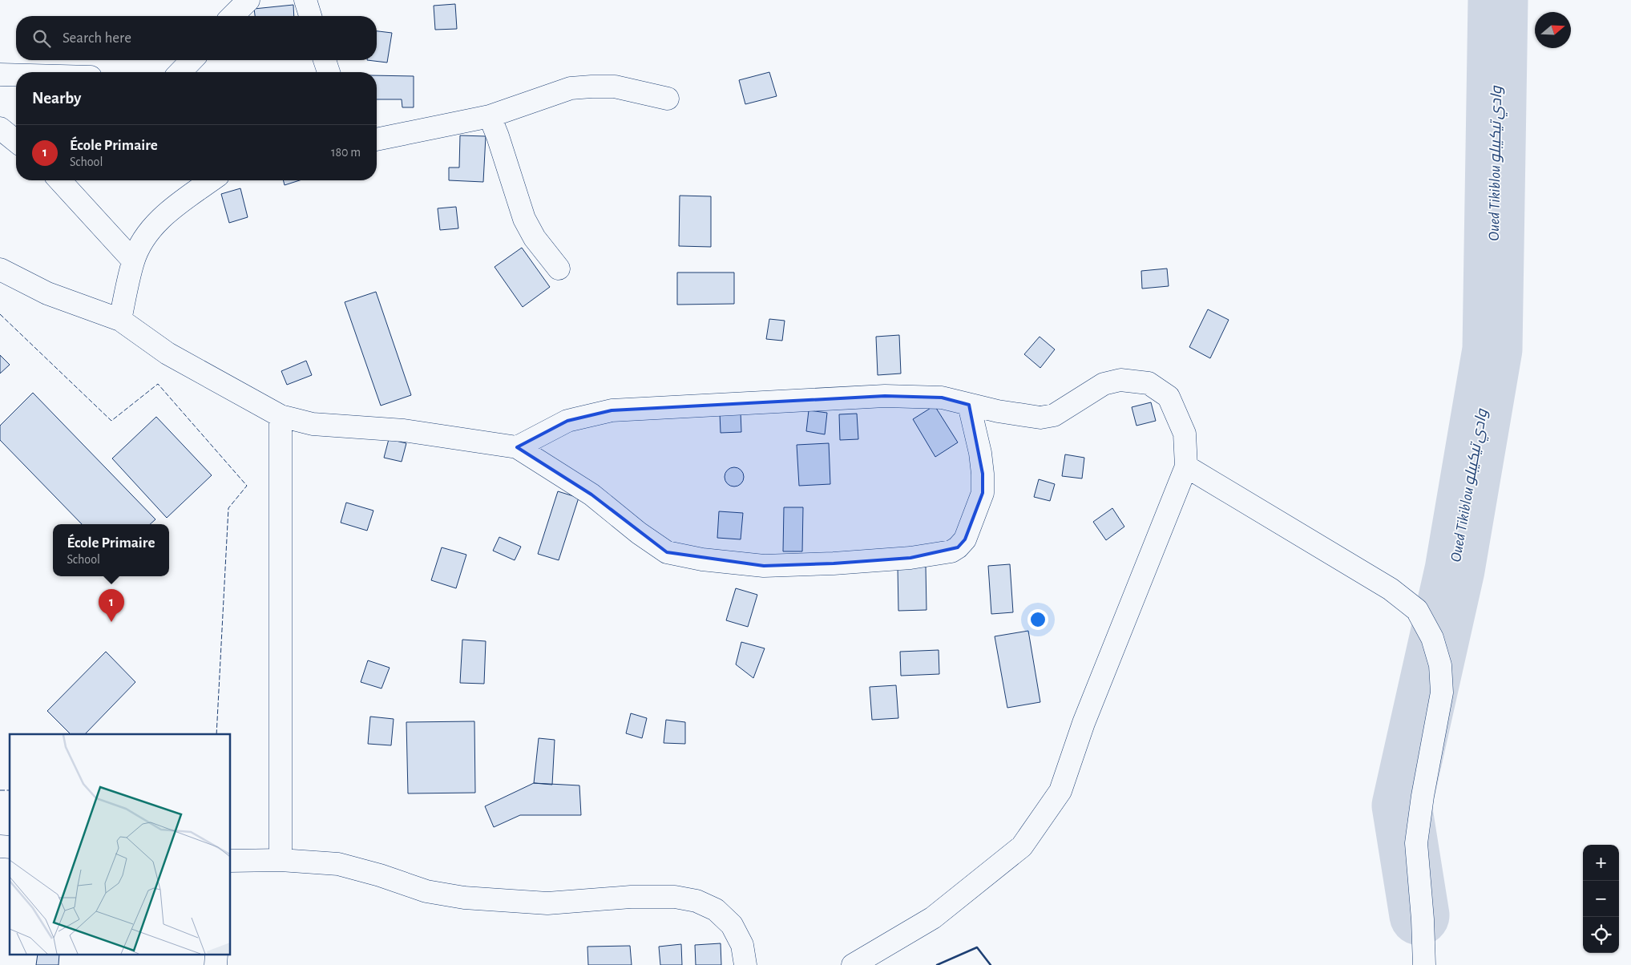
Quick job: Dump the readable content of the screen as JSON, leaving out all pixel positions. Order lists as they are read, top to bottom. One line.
{"water":["Oued Tikiblou وادي تيكيبلو"],"north":"right","page":{"search":"Search here","heading":"Nearby","list":[{"mark":"1","name":"École Primaire","note":"School","value":"180 m"}],"popup":["École Primaire","School"],"pins":"1","map_buttons":["+","−"]}}
